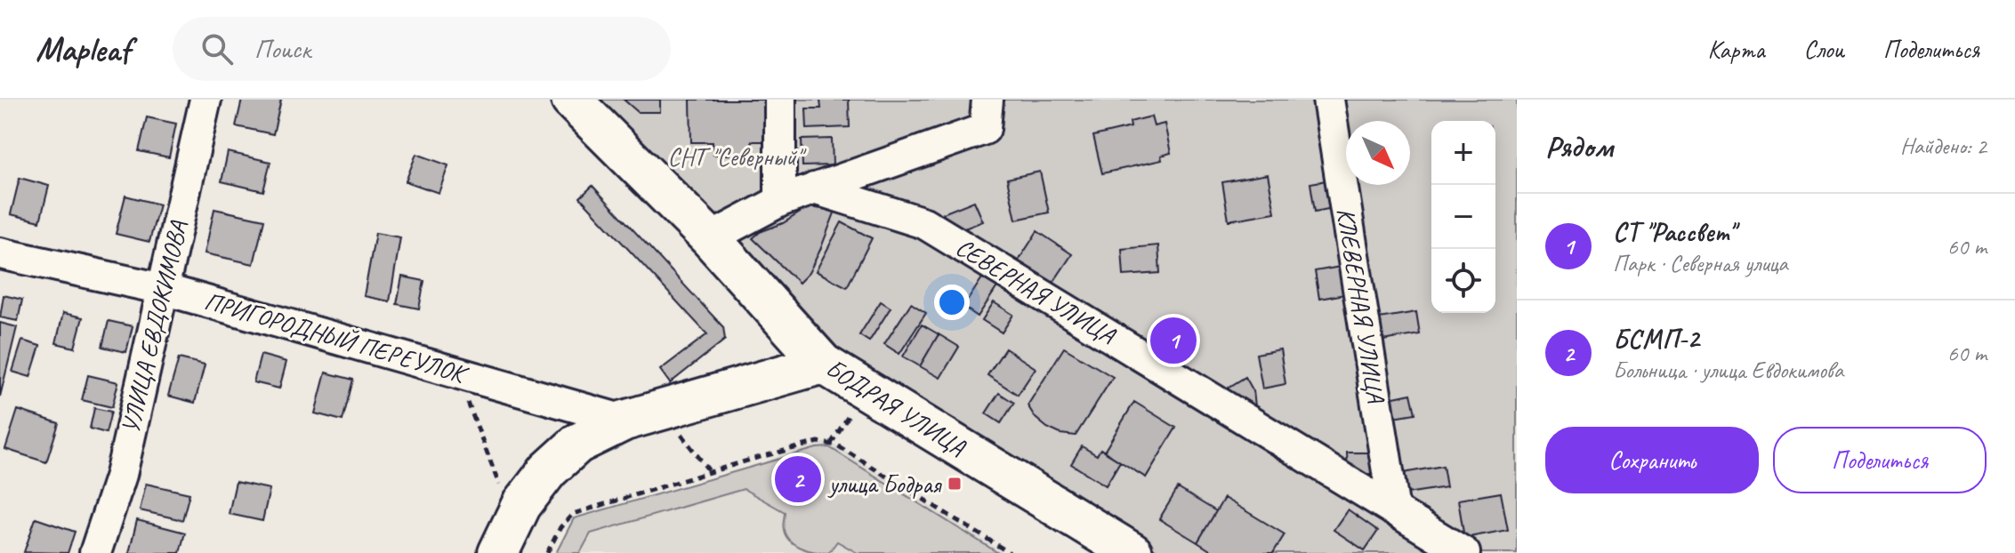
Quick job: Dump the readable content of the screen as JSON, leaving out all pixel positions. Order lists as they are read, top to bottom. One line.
{"streets":{"main road":["БОДРАЯ УЛИЦА"],"street":["СЕВЕРНАЯ УЛИЦА","КЛЕВЕРНАЯ УЛИЦА","УЛИЦА ЕВДОКИМОВА","ПРИГОРОДНЫЙ ПЕРЕУЛОК"]},"crossings":[["СЕВЕРНАЯ УЛИЦА","КЛЕВЕРНАЯ УЛИЦА"],["УЛИЦА ЕВДОКИМОВА","ПРИГОРОДНЫЙ ПЕРЕУЛОК"]],"parks":["СНТ \"Северный\""],"places":{"transit":["улица Бодрая"]},"north":"bottom right","page":{"header":"Mapleaf","search":"Поиск","nav":["Карта","Слои","Поделиться"],"heading":["Рядом","Найдено: 2"],"map_buttons":["+","−"],"list":[{"mark":"1","name":"СТ \"Рассвет\"","note":"Парк · Северная улица","value":"60 m"},{"mark":"2","name":"БСМП-2","note":"Больница · улица Евдокимова","value":"60 m"}],"pins":["1","2"],"buttons":["Сохранить","Поделиться"]}}
